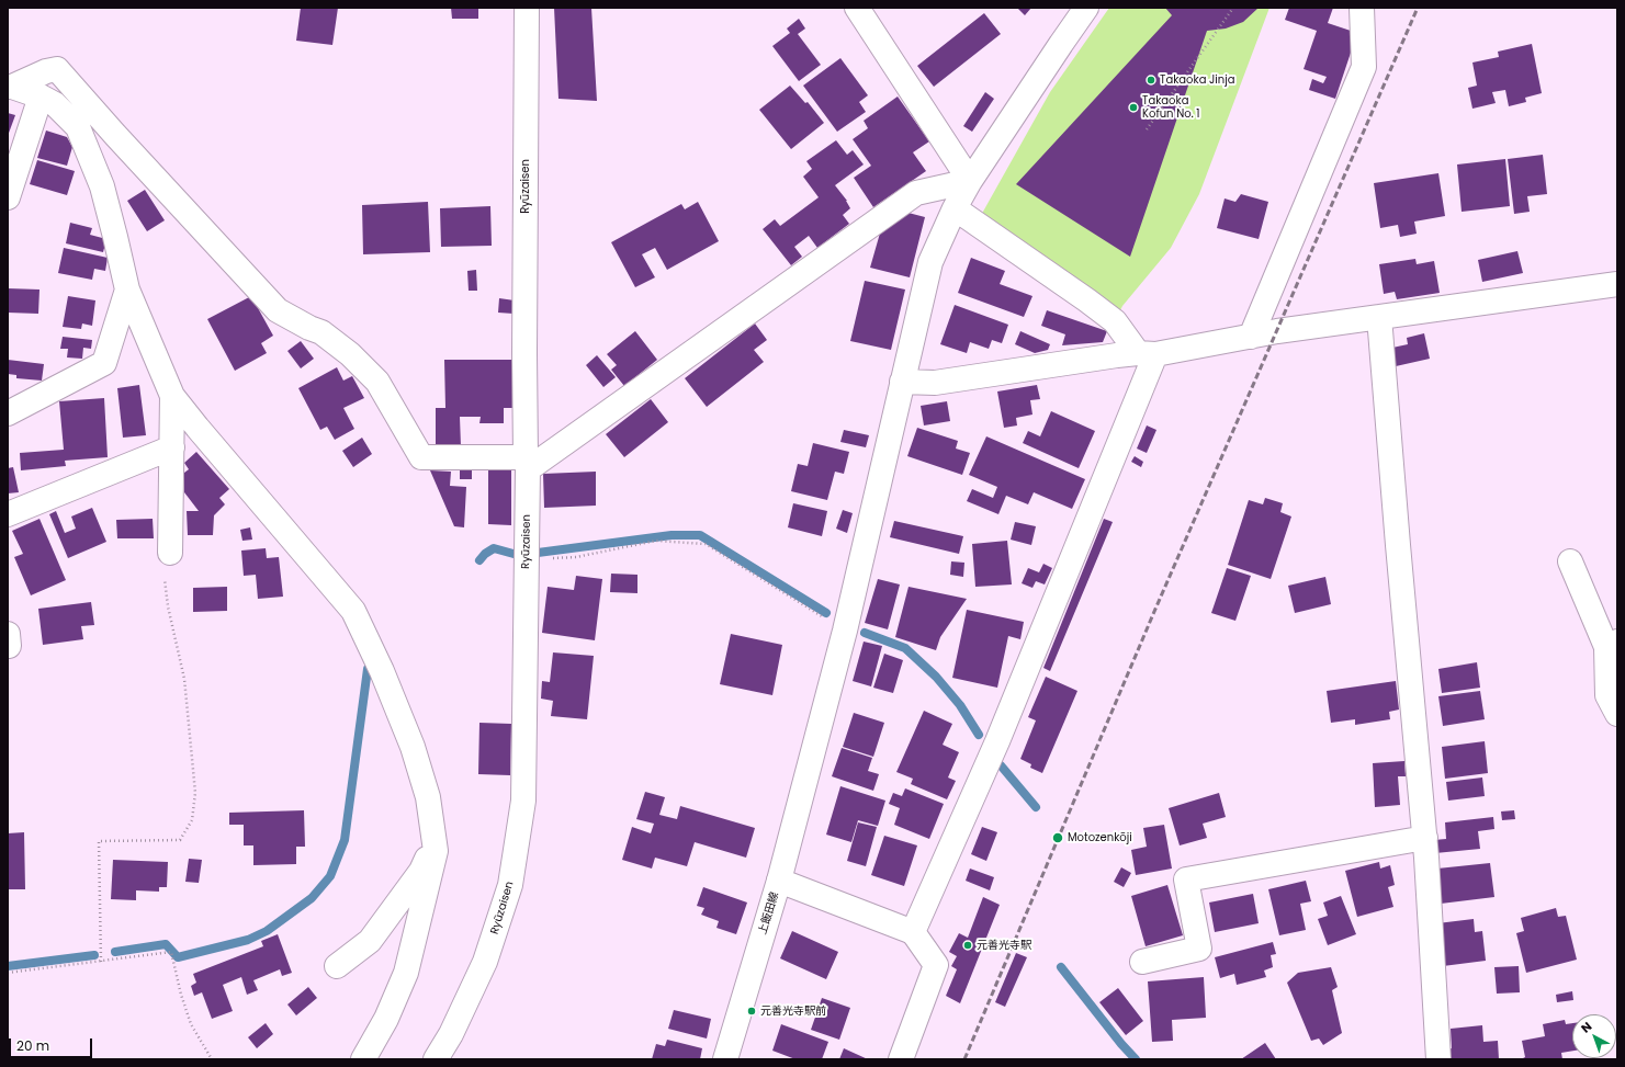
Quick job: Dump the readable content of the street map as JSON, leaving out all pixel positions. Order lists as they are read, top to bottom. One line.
{"streets":{"street":["Ryūzaisen","上飯田線"]},"places":["Takaoka Jinja","Takaoka Kofun No. 1","Motozenkōji","元善光寺駅","元善光寺駅前"],"scale_bar":"20 m","north":"top left"}
